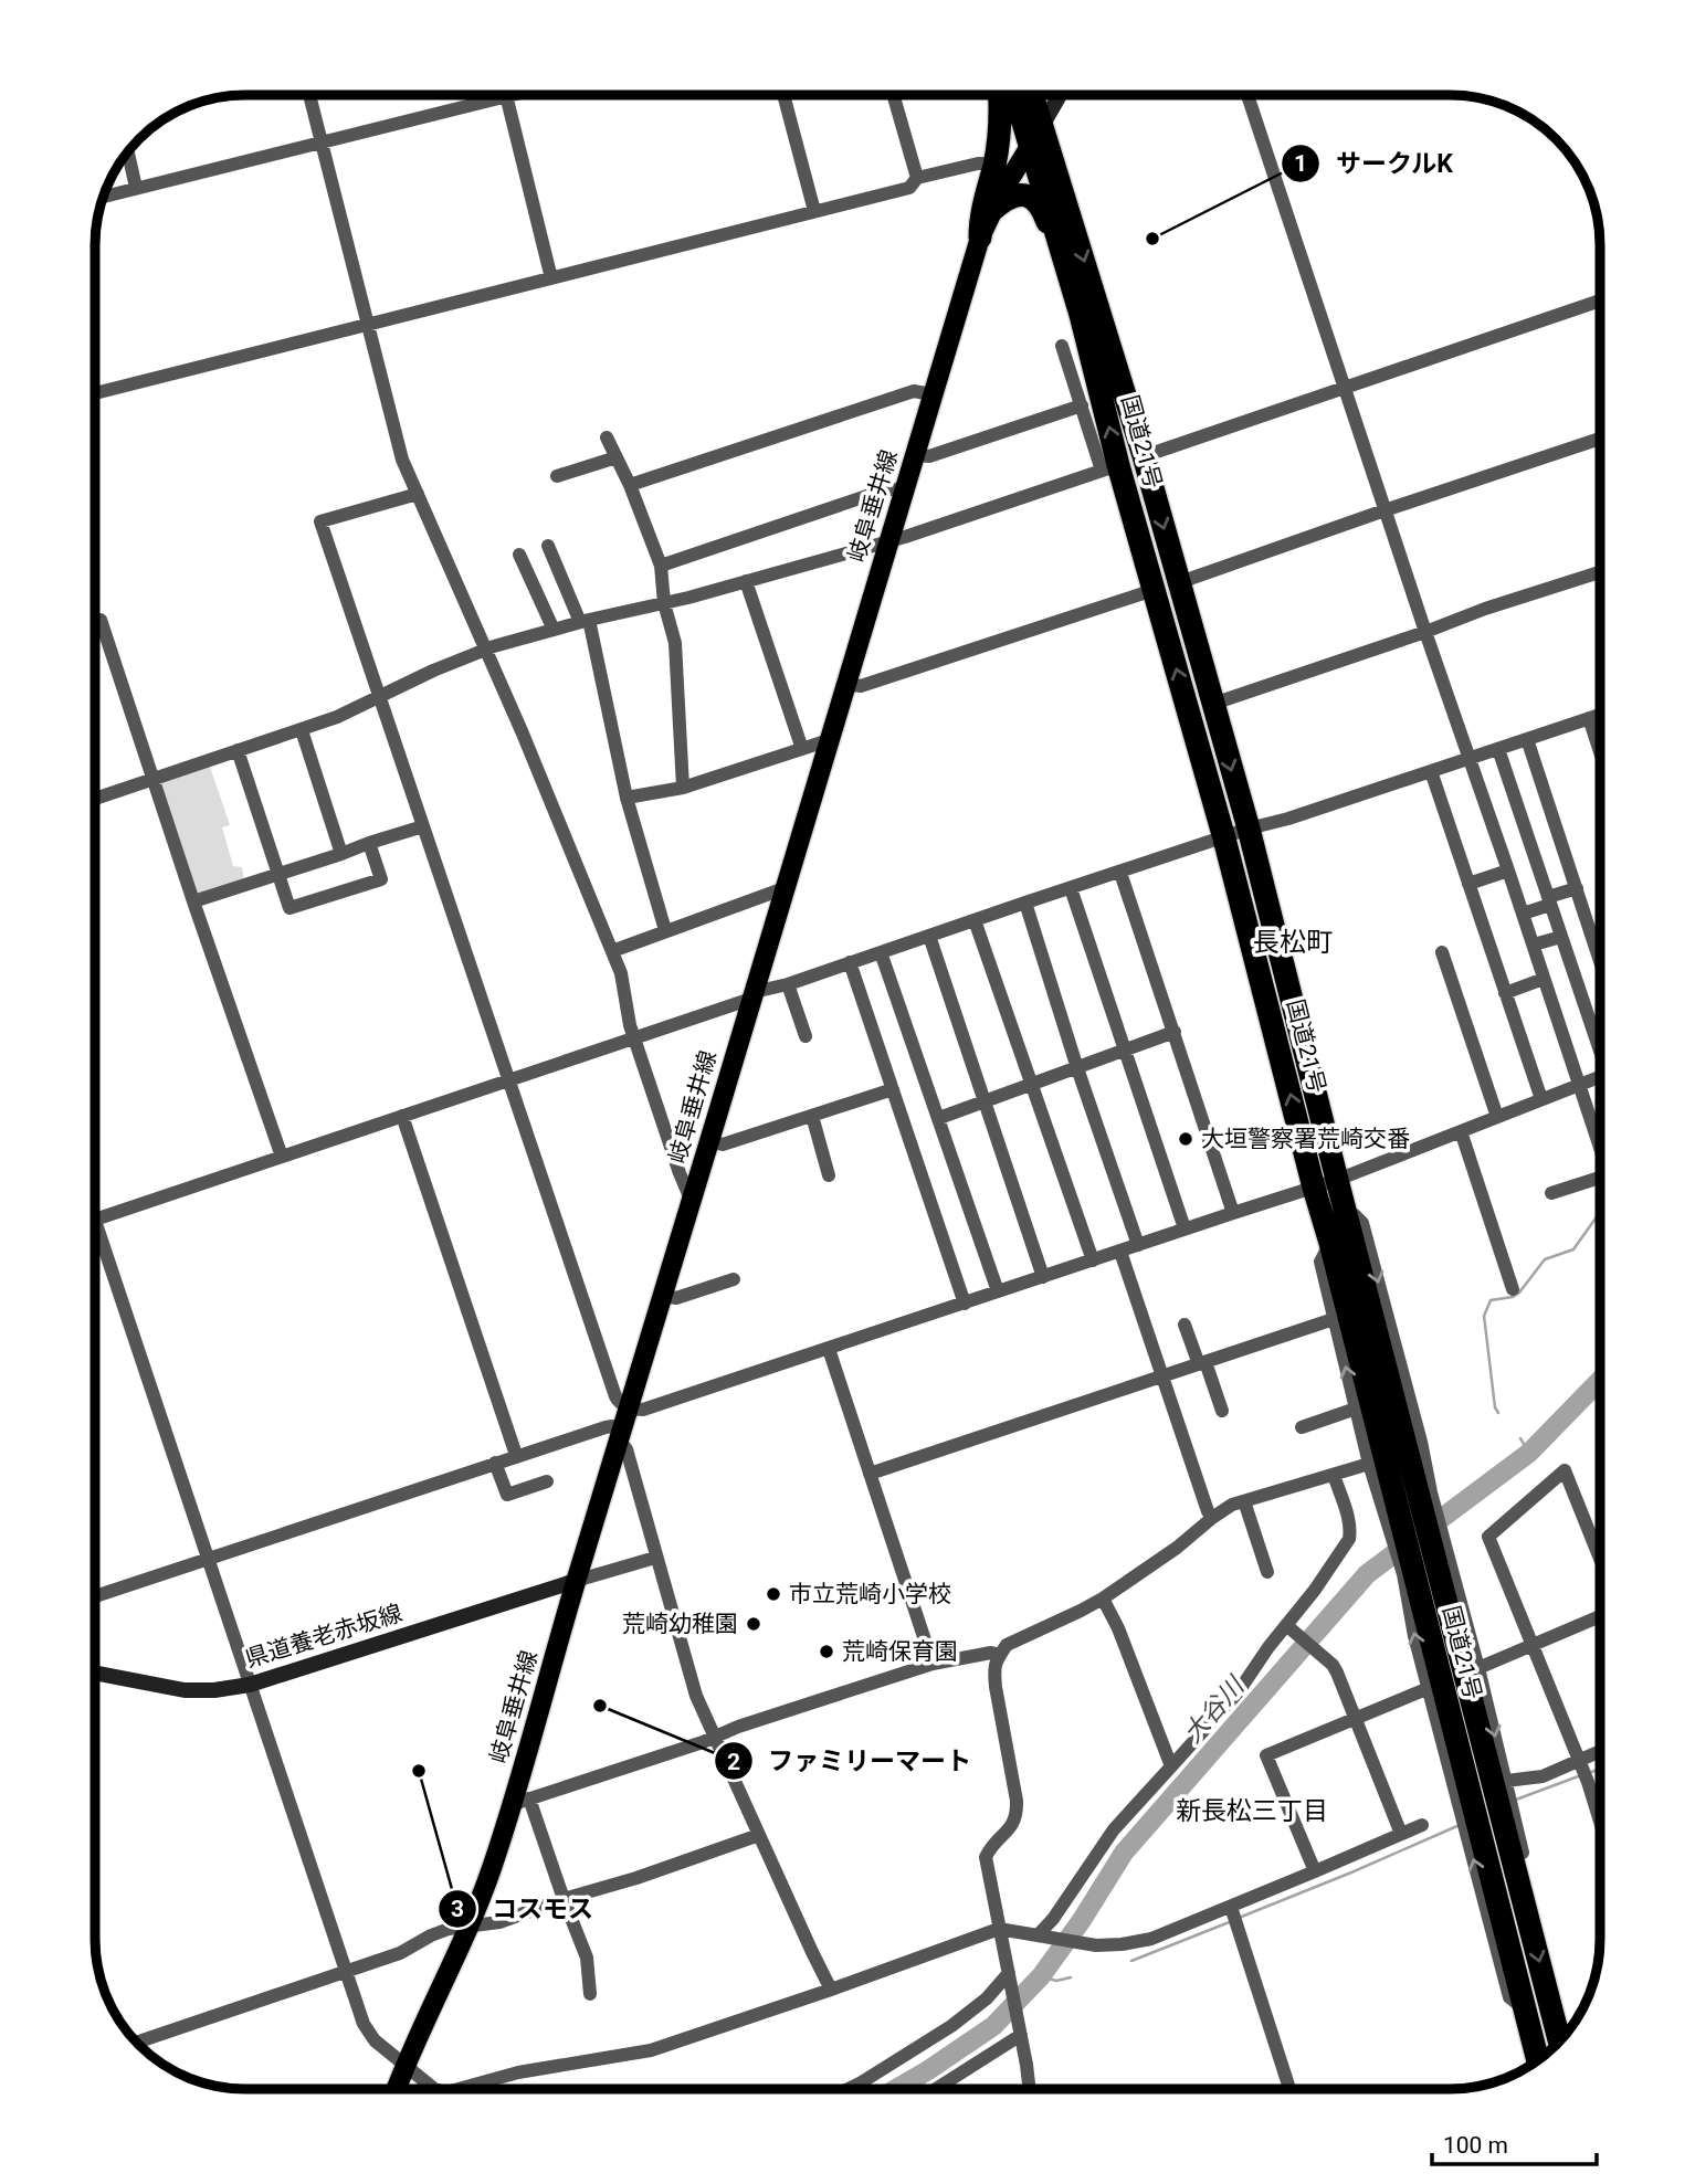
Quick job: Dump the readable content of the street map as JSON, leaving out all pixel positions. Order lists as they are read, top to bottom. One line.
{"streets":{"highway":["国道21号"],"main road":["岐阜垂井線","県道養老赤坂線"]},"crossings":[["国道21号","岐阜垂井線"],["岐阜垂井線","県道養老赤坂線"]],"districts":["長松町","新長松三丁目"],"water":["大谷川"],"places":["サークルK","大垣警察署荒崎交番","市立荒崎小学校","荒崎幼稚園","荒崎保育園","ファミリーマート","コスモス"],"scale_bar":"100 m"}
